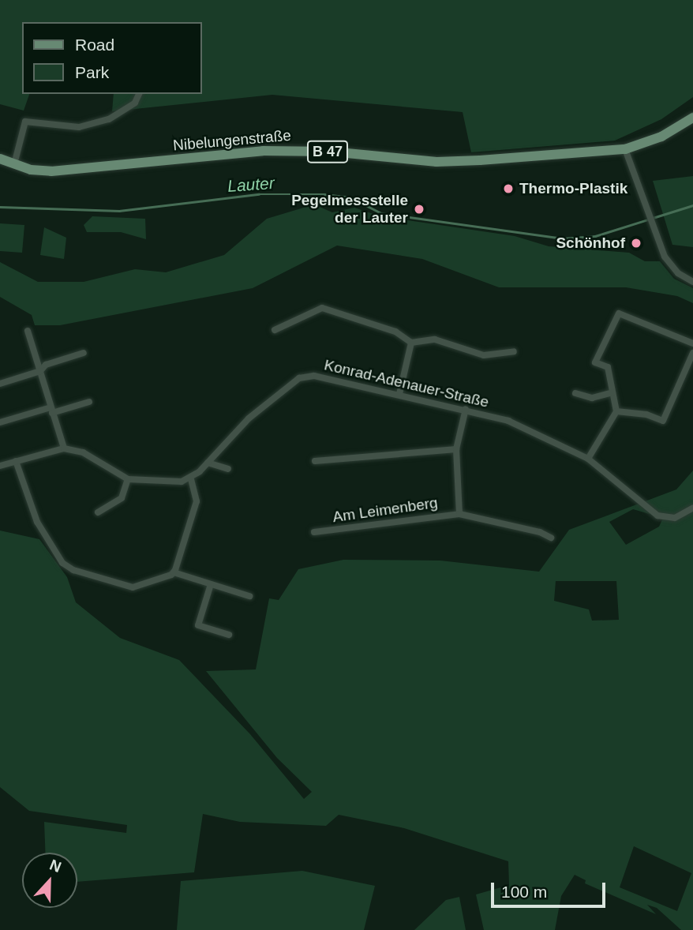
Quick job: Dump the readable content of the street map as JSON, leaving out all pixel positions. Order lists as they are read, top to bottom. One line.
{"streets":{"main road":["Nibelungenstraße","B 47"],"street":["Konrad-Adenauer-Straße","Am Leimenberg"]},"crossings":[["Konrad-Adenauer-Straße","Am Leimenberg"]],"water":["Lauter"],"places":["Thermo-Plastik","Pegelmessstelle der Lauter","Schönhof"],"legend":["Road","Park"],"scale_bar":"100 m","north":"top"}
